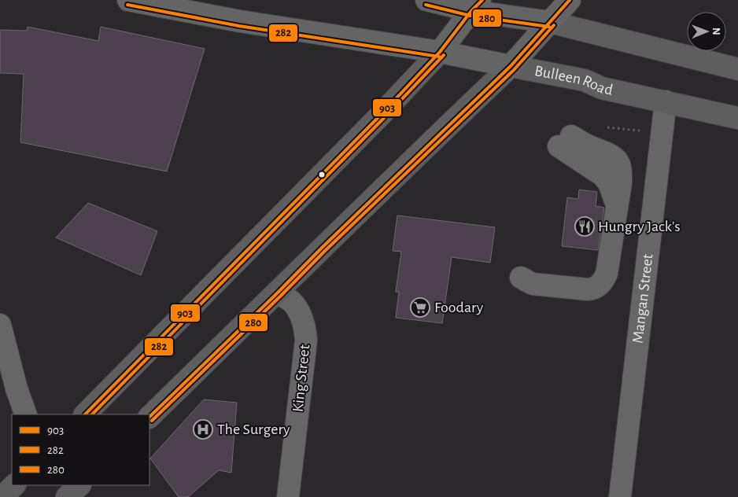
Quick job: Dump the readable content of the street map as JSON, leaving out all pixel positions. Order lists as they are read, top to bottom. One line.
{"streets":{"highway":["Bulleen Road"],"street":["Mangan Street","King Street"]},"crossings":[["Bulleen Road","Mangan Street"]],"places":{"restaurant":["Hungry Jack's"],"supermarket":["Foodary"],"hospital":["The Surgery"]},"lines":["transit line 903","transit line 282","transit line 280"],"legend":["903","282","280"],"north":"right"}
